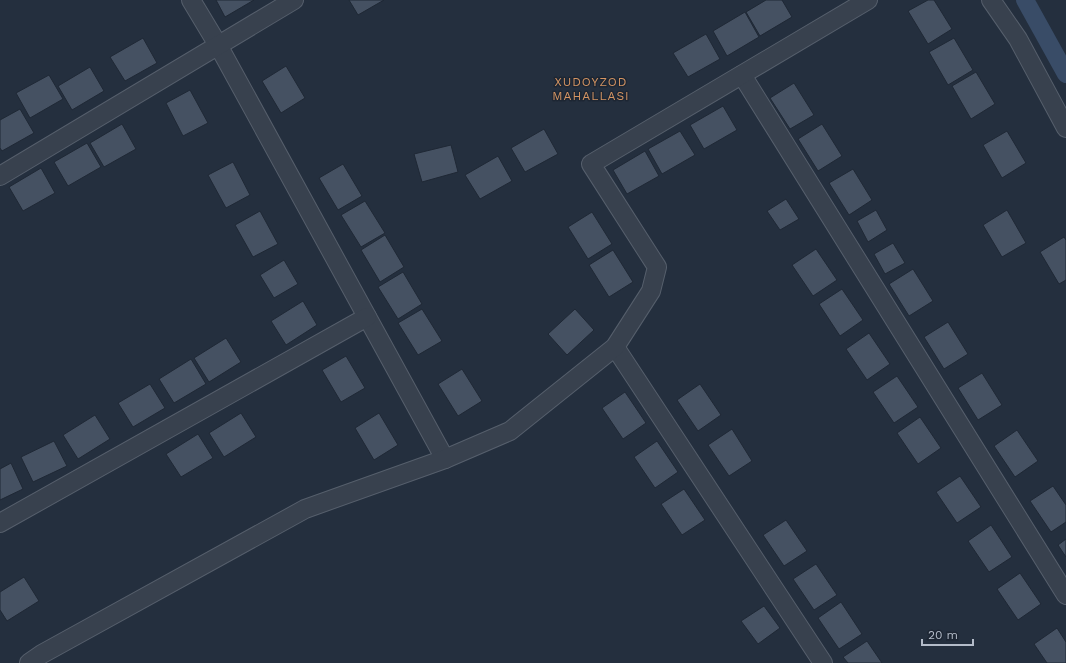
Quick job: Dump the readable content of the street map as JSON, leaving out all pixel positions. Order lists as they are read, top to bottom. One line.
{"districts":["XUDOYZOD MAHALLASI"],"scale_bar":"20 m"}
